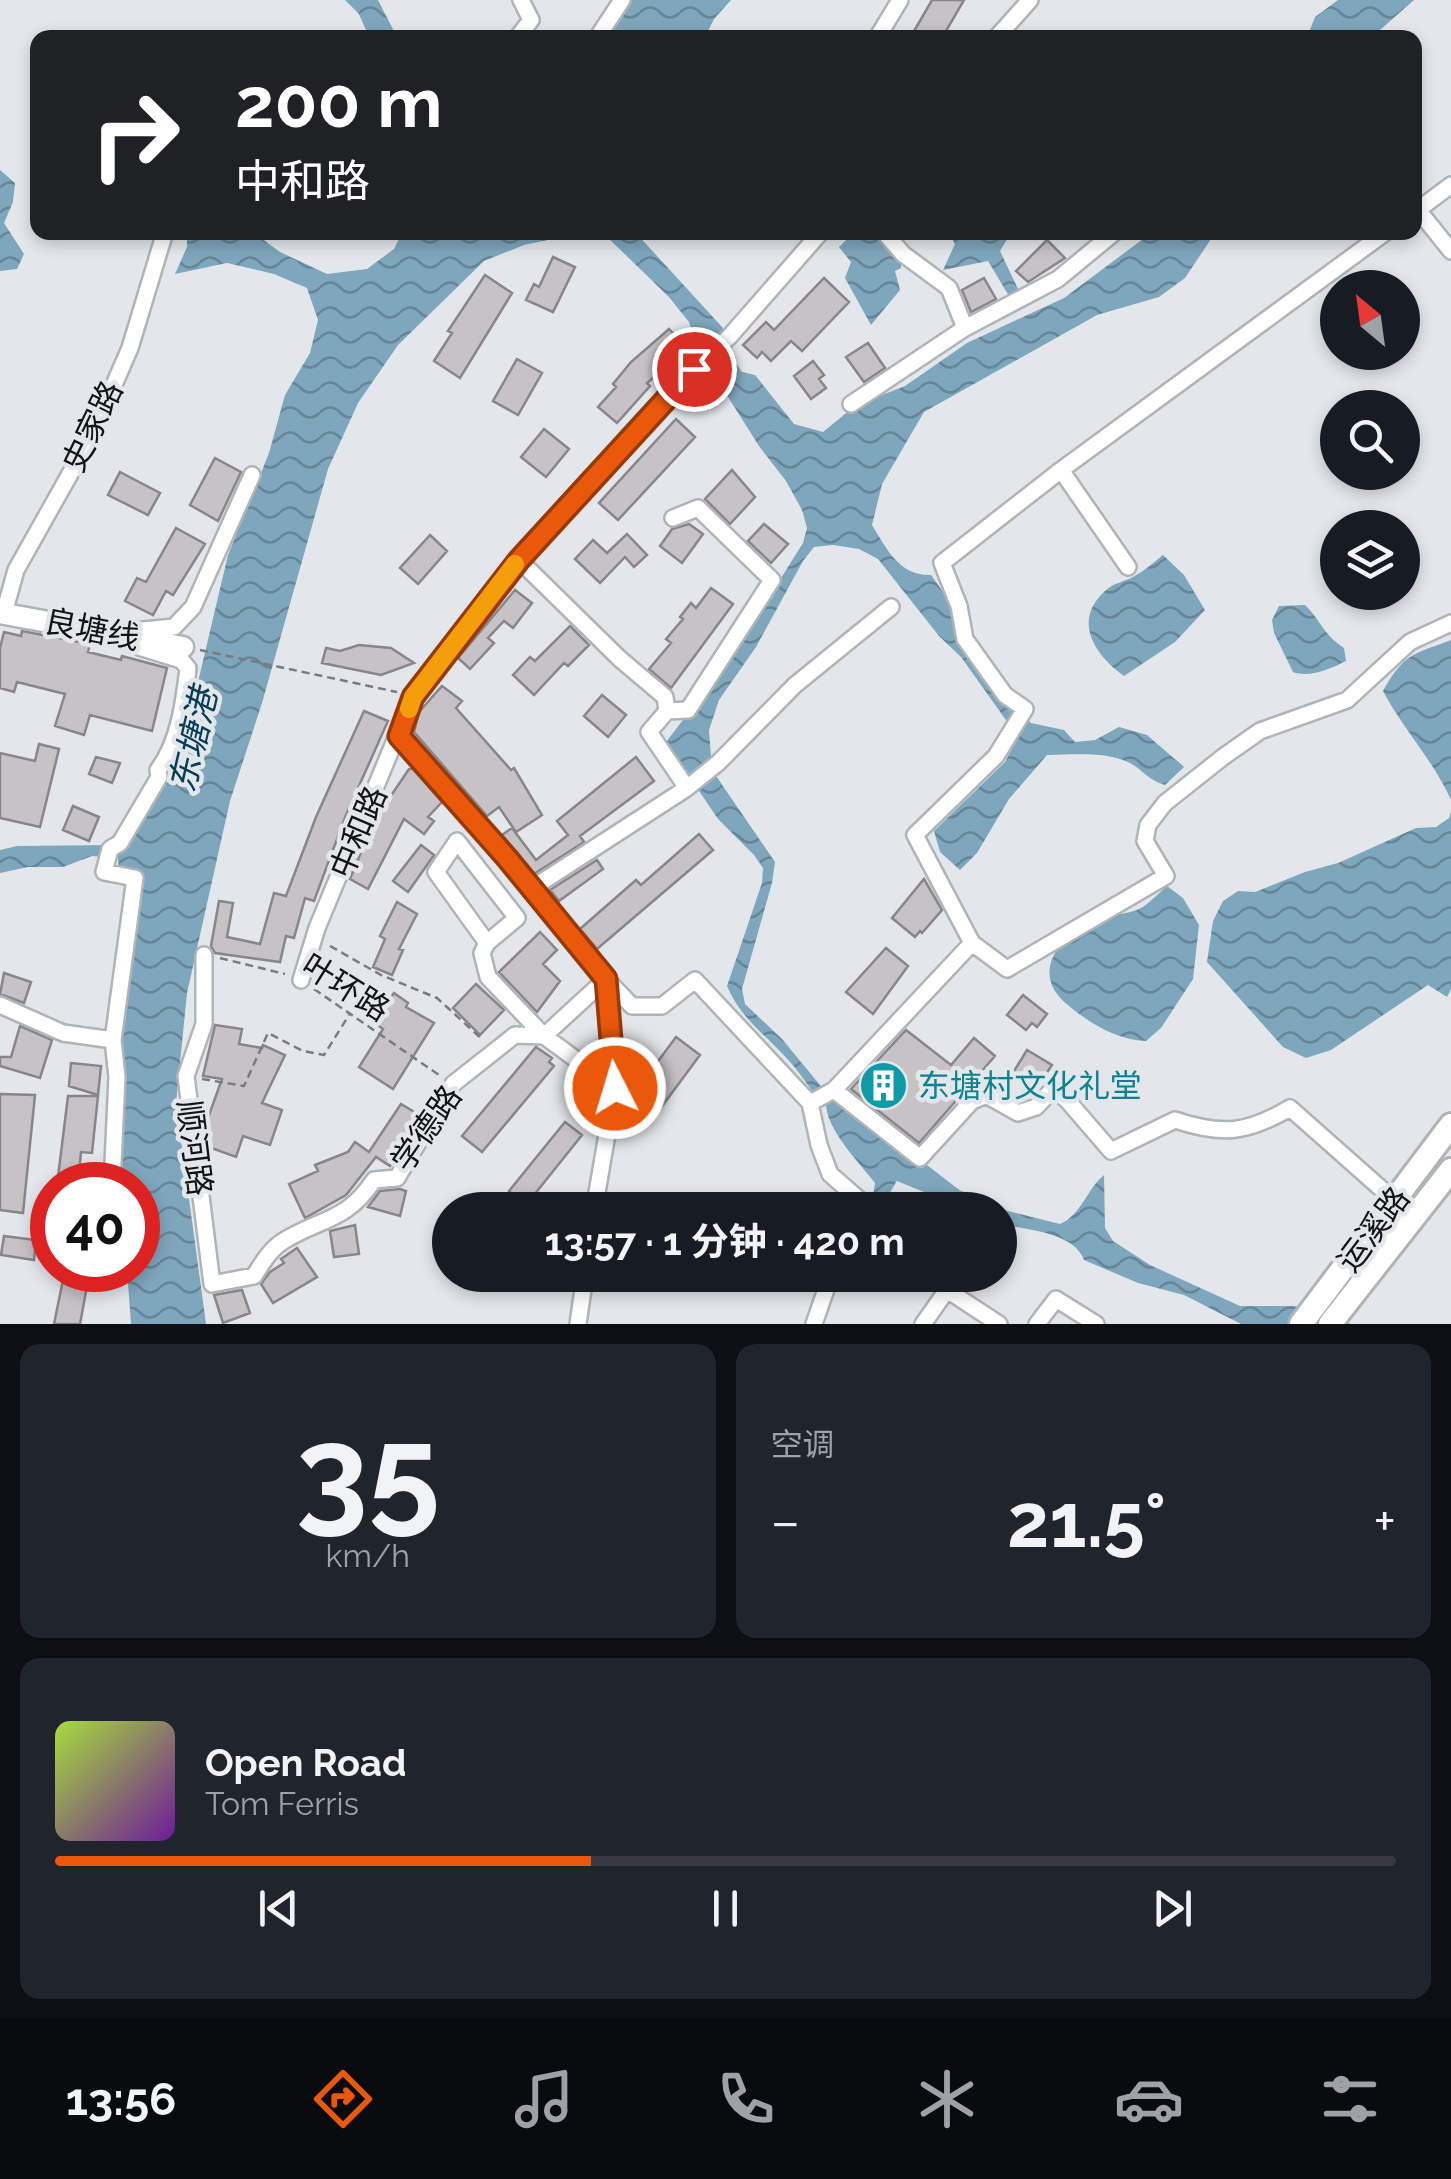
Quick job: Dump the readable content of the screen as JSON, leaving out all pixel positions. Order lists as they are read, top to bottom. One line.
{"streets":{"highway":["运溪路"],"main road":["良塘线"],"street":["史家路","中和路","学德路","顺河路"],"path":["叶环路"]},"crossings":[["史家路","良塘线"],["中和路","叶环路"],["叶环路","学德路"],["叶环路","顺河路"],["学德路","顺河路"]],"water":["东塘港"],"places":{"building":["东塘村文化礼堂"]},"north":"top left","page":{"turn":["200 m","中和路"],"limit":"40","trip":"13:57 · 1 分钟 · 420 m","tile":[["35","km/h"],"空调"],"heat":["−","21.5°","+"],"song":["Open Road","Tom Ferris"],"tabs":"13:56"}}
